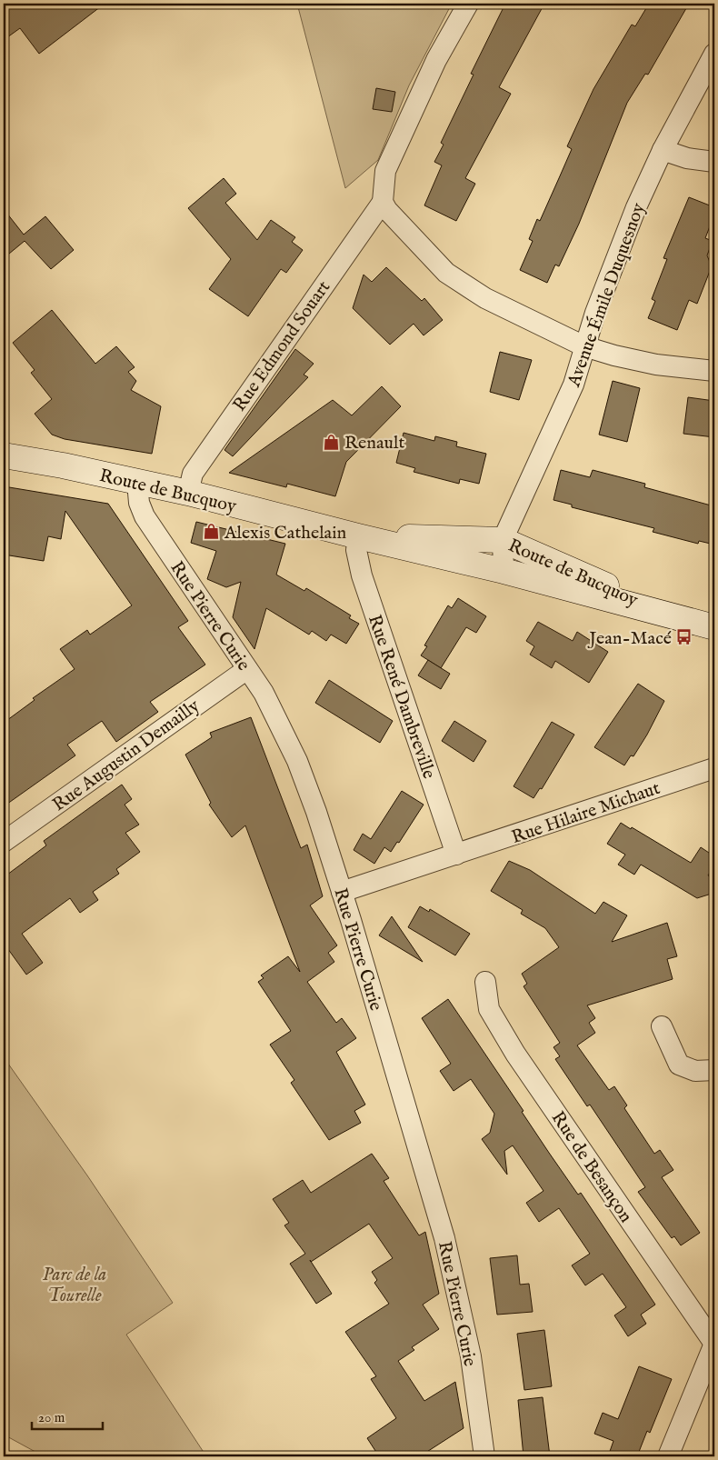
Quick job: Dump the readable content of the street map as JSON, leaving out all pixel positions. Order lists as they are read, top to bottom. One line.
{"streets":{"main road":["Route de Bucquoy"],"street":["Avenue Émile Duquesnoy","Rue Edmond Souart","Rue Pierre Curie","Rue René Dambreville","Rue Augustin Demailly","Rue Hilaire Michaut","Rue de Besançon"]},"crossings":[["Avenue Émile Duquesnoy","Route de Bucquoy"],["Rue Edmond Souart","Route de Bucquoy"],["Route de Bucquoy","Rue Pierre Curie"],["Route de Bucquoy","Rue René Dambreville"],["Rue Pierre Curie","Rue Augustin Demailly"],["Rue Pierre Curie","Rue Hilaire Michaut"],["Rue René Dambreville","Rue Hilaire Michaut"]],"parks":["Parc de la Tourelle"],"places":{"shop":["Renault","Alexis Cathelain"],"bus stop":["Jean-Macé"]},"scale_bar":"20 m"}
